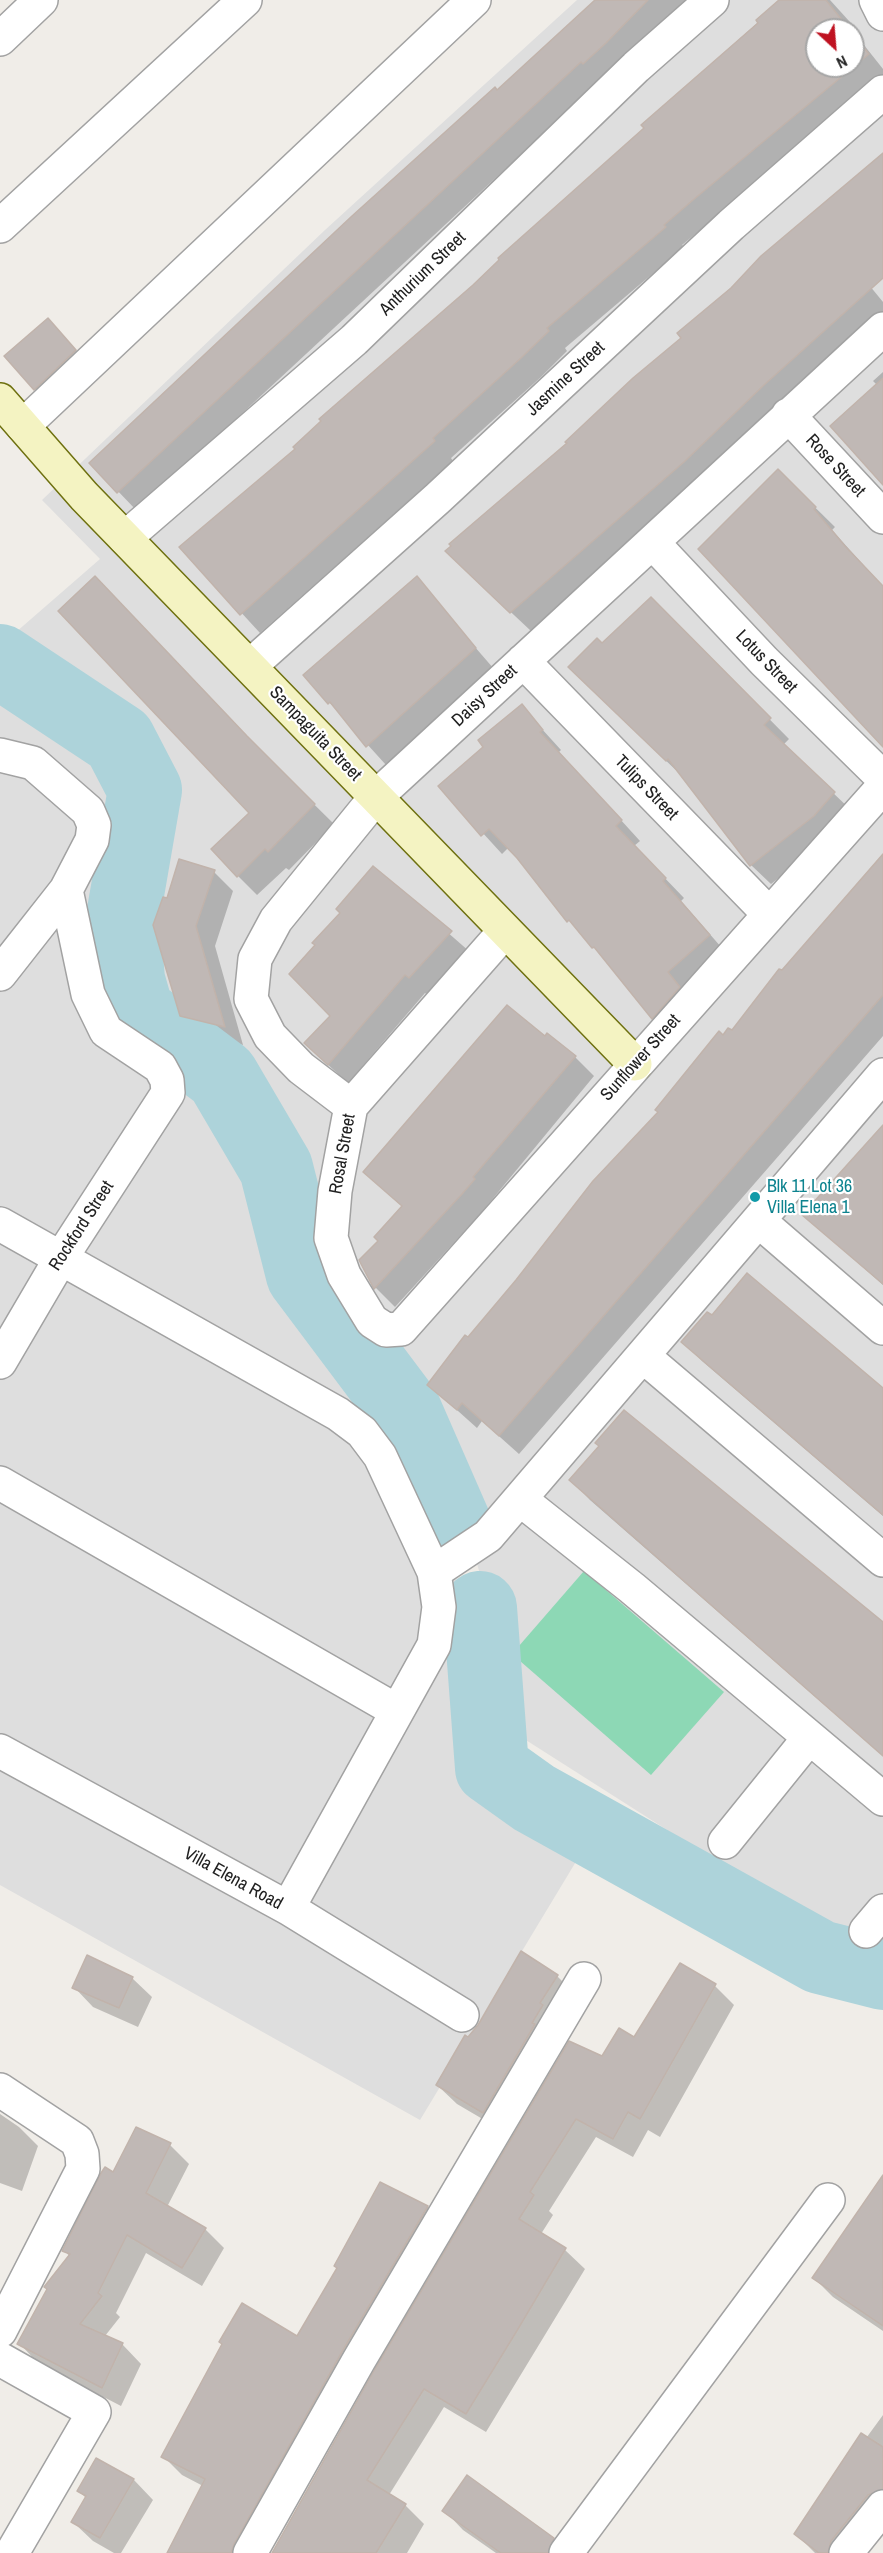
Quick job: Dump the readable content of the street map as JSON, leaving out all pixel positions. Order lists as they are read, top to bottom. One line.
{"streets":{"street":["Anthurium Street","Jasmine Street","Rose Street","Lotus Street","Daisy Street","Sampaguita Street","Tulips Street","Sunflower Street","Rosal Street","Rockford Street","Villa Elena Road"]},"crossings":[["Anthurium Street","Sampaguita Street"],["Jasmine Street","Sampaguita Street"],["Rose Street","Daisy Street"],["Lotus Street","Daisy Street"],["Daisy Street","Sampaguita Street"],["Daisy Street","Tulips Street"],["Daisy Street","Rosal Street"],["Sampaguita Street","Sunflower Street"],["Sampaguita Street","Rosal Street"],["Tulips Street","Sunflower Street"],["Sunflower Street","Rosal Street"]],"places":["Blk 11 Lot 36 Villa Elena 1"],"north":"bottom right"}
